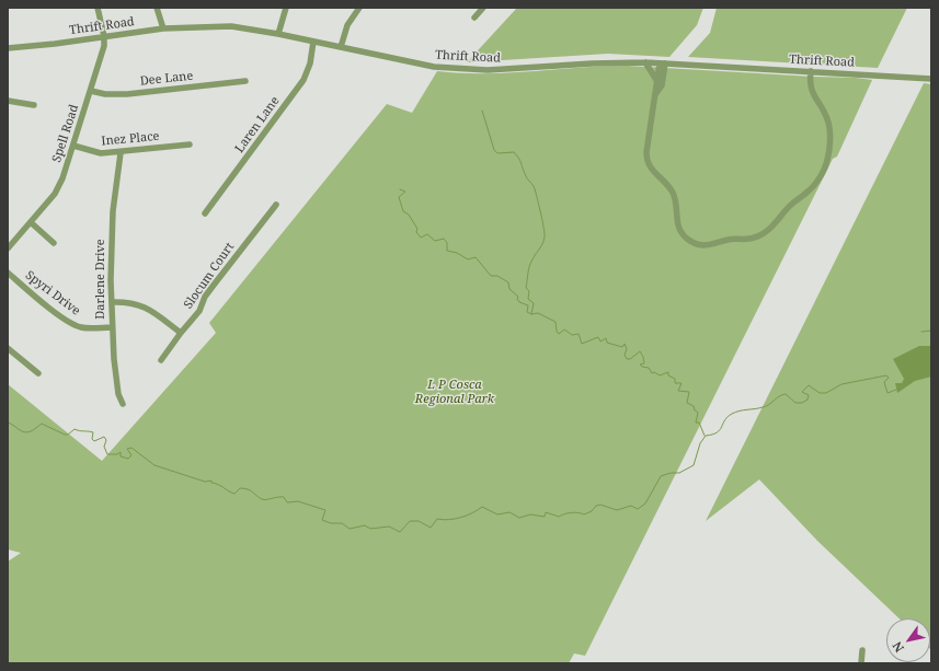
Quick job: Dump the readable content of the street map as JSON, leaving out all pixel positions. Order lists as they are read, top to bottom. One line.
{"streets":{"street":["Thrift Road","Dee Lane","Laren Lane","Spell Road","Inez Place","Slocum Court","Darlene Drive","Spyri Drive"]},"crossings":[["Thrift Road","Laren Lane"],["Thrift Road","Spell Road"],["Dee Lane","Spell Road"],["Spell Road","Inez Place"],["Inez Place","Darlene Drive"],["Darlene Drive","Spyri Drive"]],"parks":["L P Cosca Regional Park"],"north":"bottom left"}
